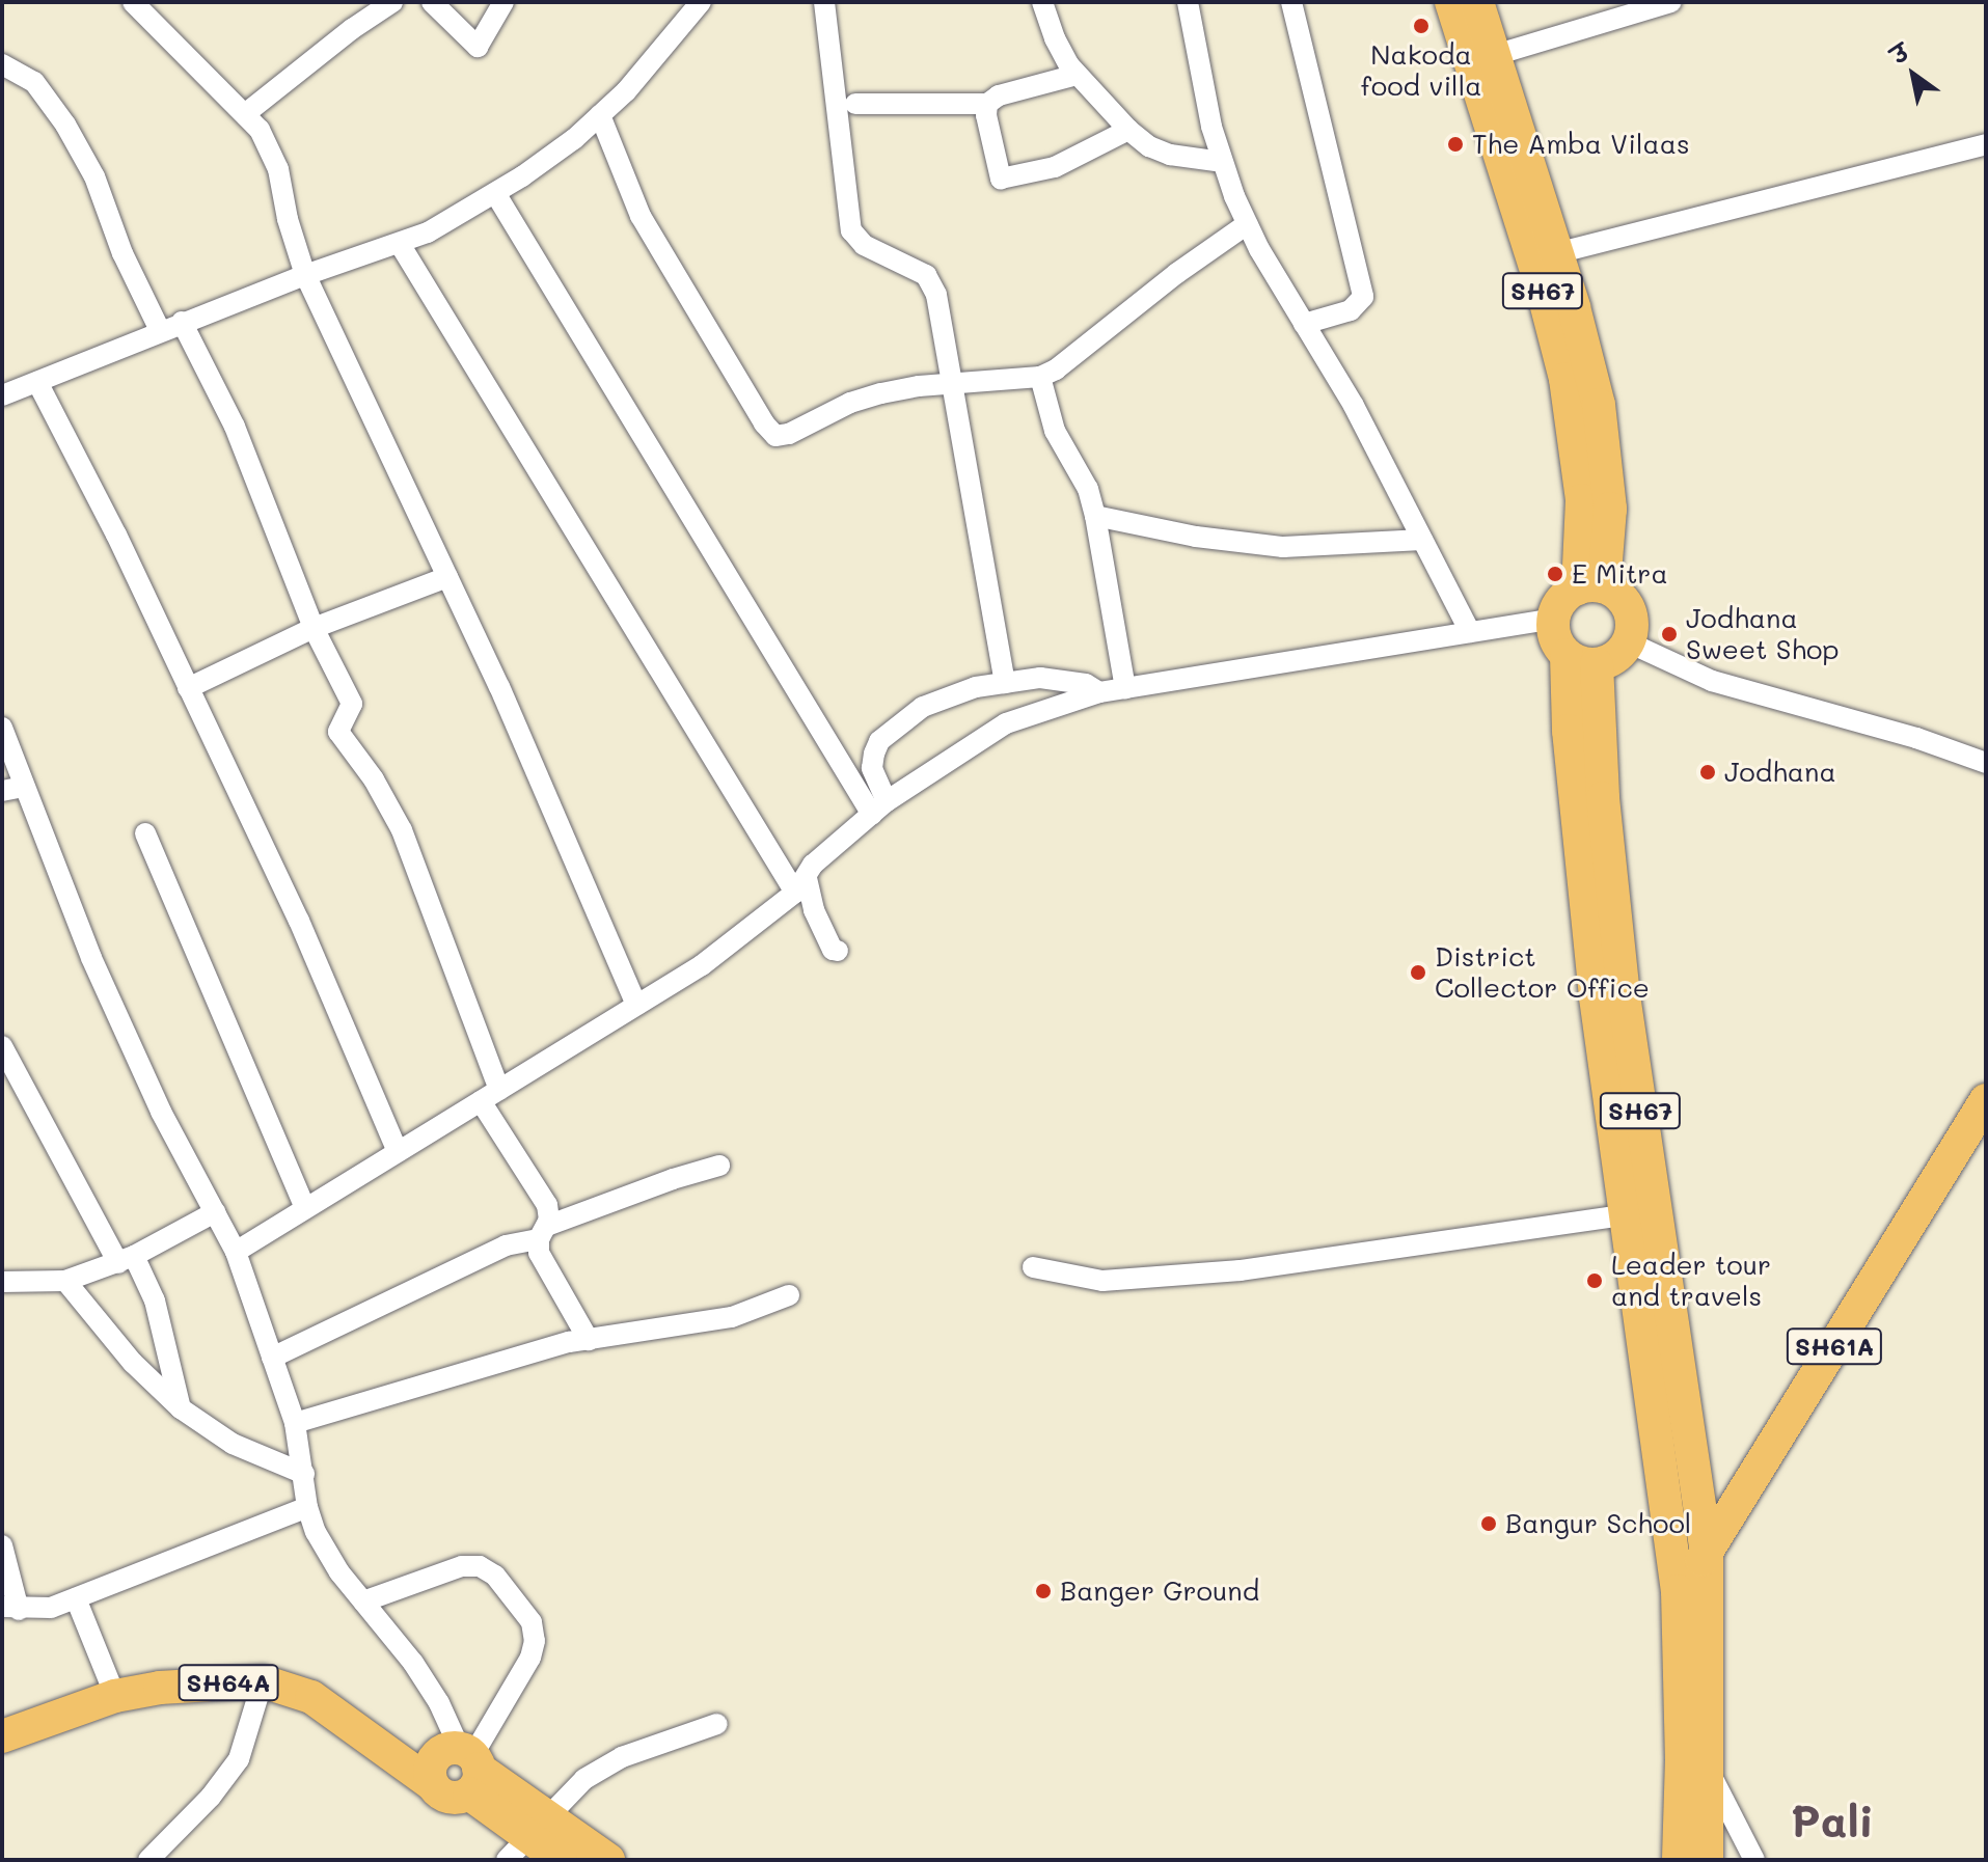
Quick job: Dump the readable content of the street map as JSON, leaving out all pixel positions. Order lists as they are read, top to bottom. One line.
{"streets":{"main road":["SH67","SH61A","SH64A"]},"crossings":[["SH67","SH61A"]],"districts":["Pali"],"places":["Nakoda food villa","The Amba Vilaas","E Mitra","Jodhana Sweet Shop","Jodhana","District Collector Office","Leader tour and travels","Bangur School","Banger Ground"],"north":"top left"}
